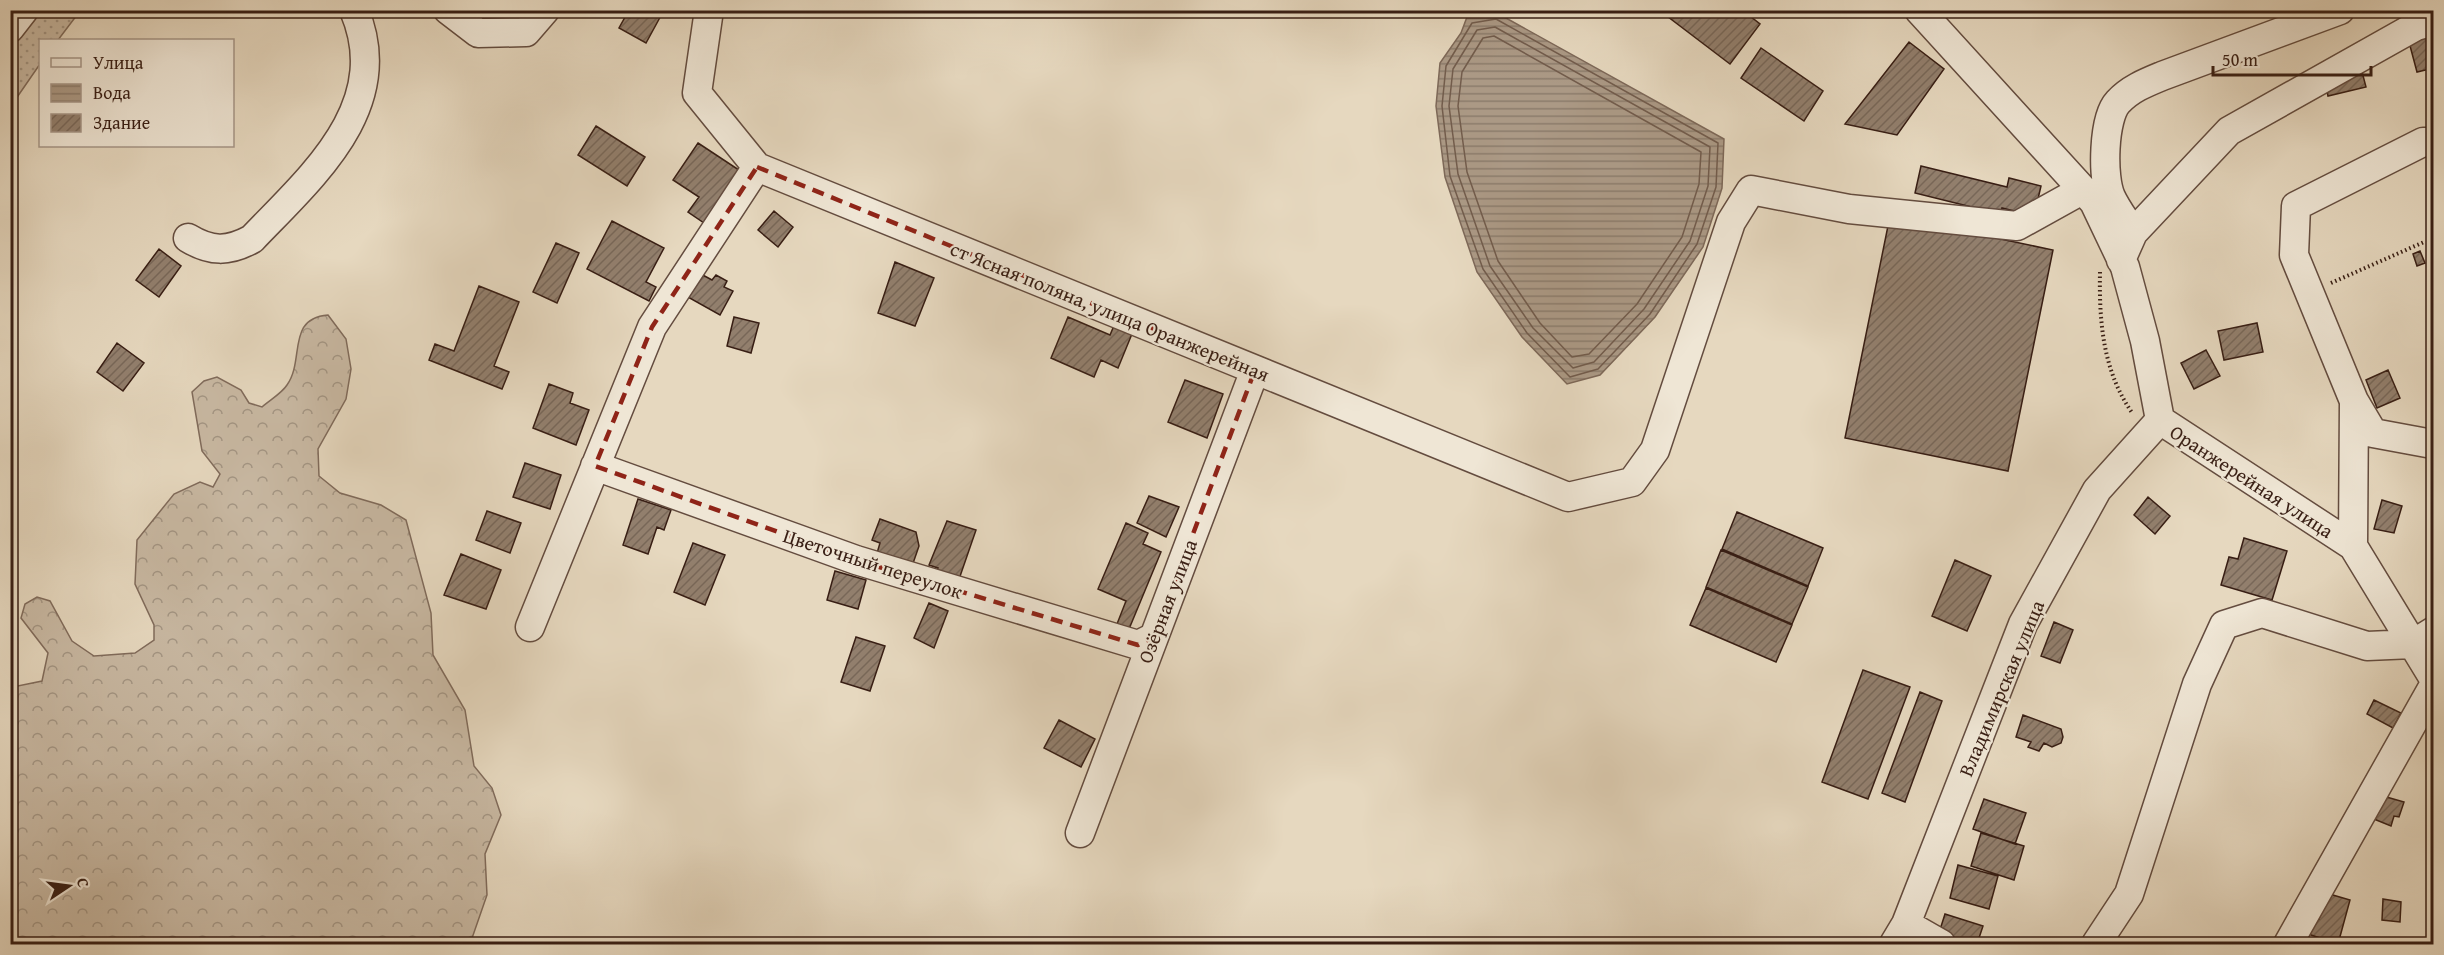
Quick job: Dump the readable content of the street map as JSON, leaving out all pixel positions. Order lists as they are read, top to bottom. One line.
{"streets":{"street":["ст Ясная поляна, улица Оранжерейная","Оранжерейная улица","Цветочный переулок","Озёрная улица","Владимирская улица"]},"crossings":[["ст Ясная поляна, улица Оранжерейная","Оранжерейная улица"],["ст Ясная поляна, улица Оранжерейная","Озёрная улица"],["Оранжерейная улица","Владимирская улица"],["Цветочный переулок","Озёрная улица"]],"legend":["Улица","Вода","Здание"],"scale_bar":"50 m","north":"right"}
